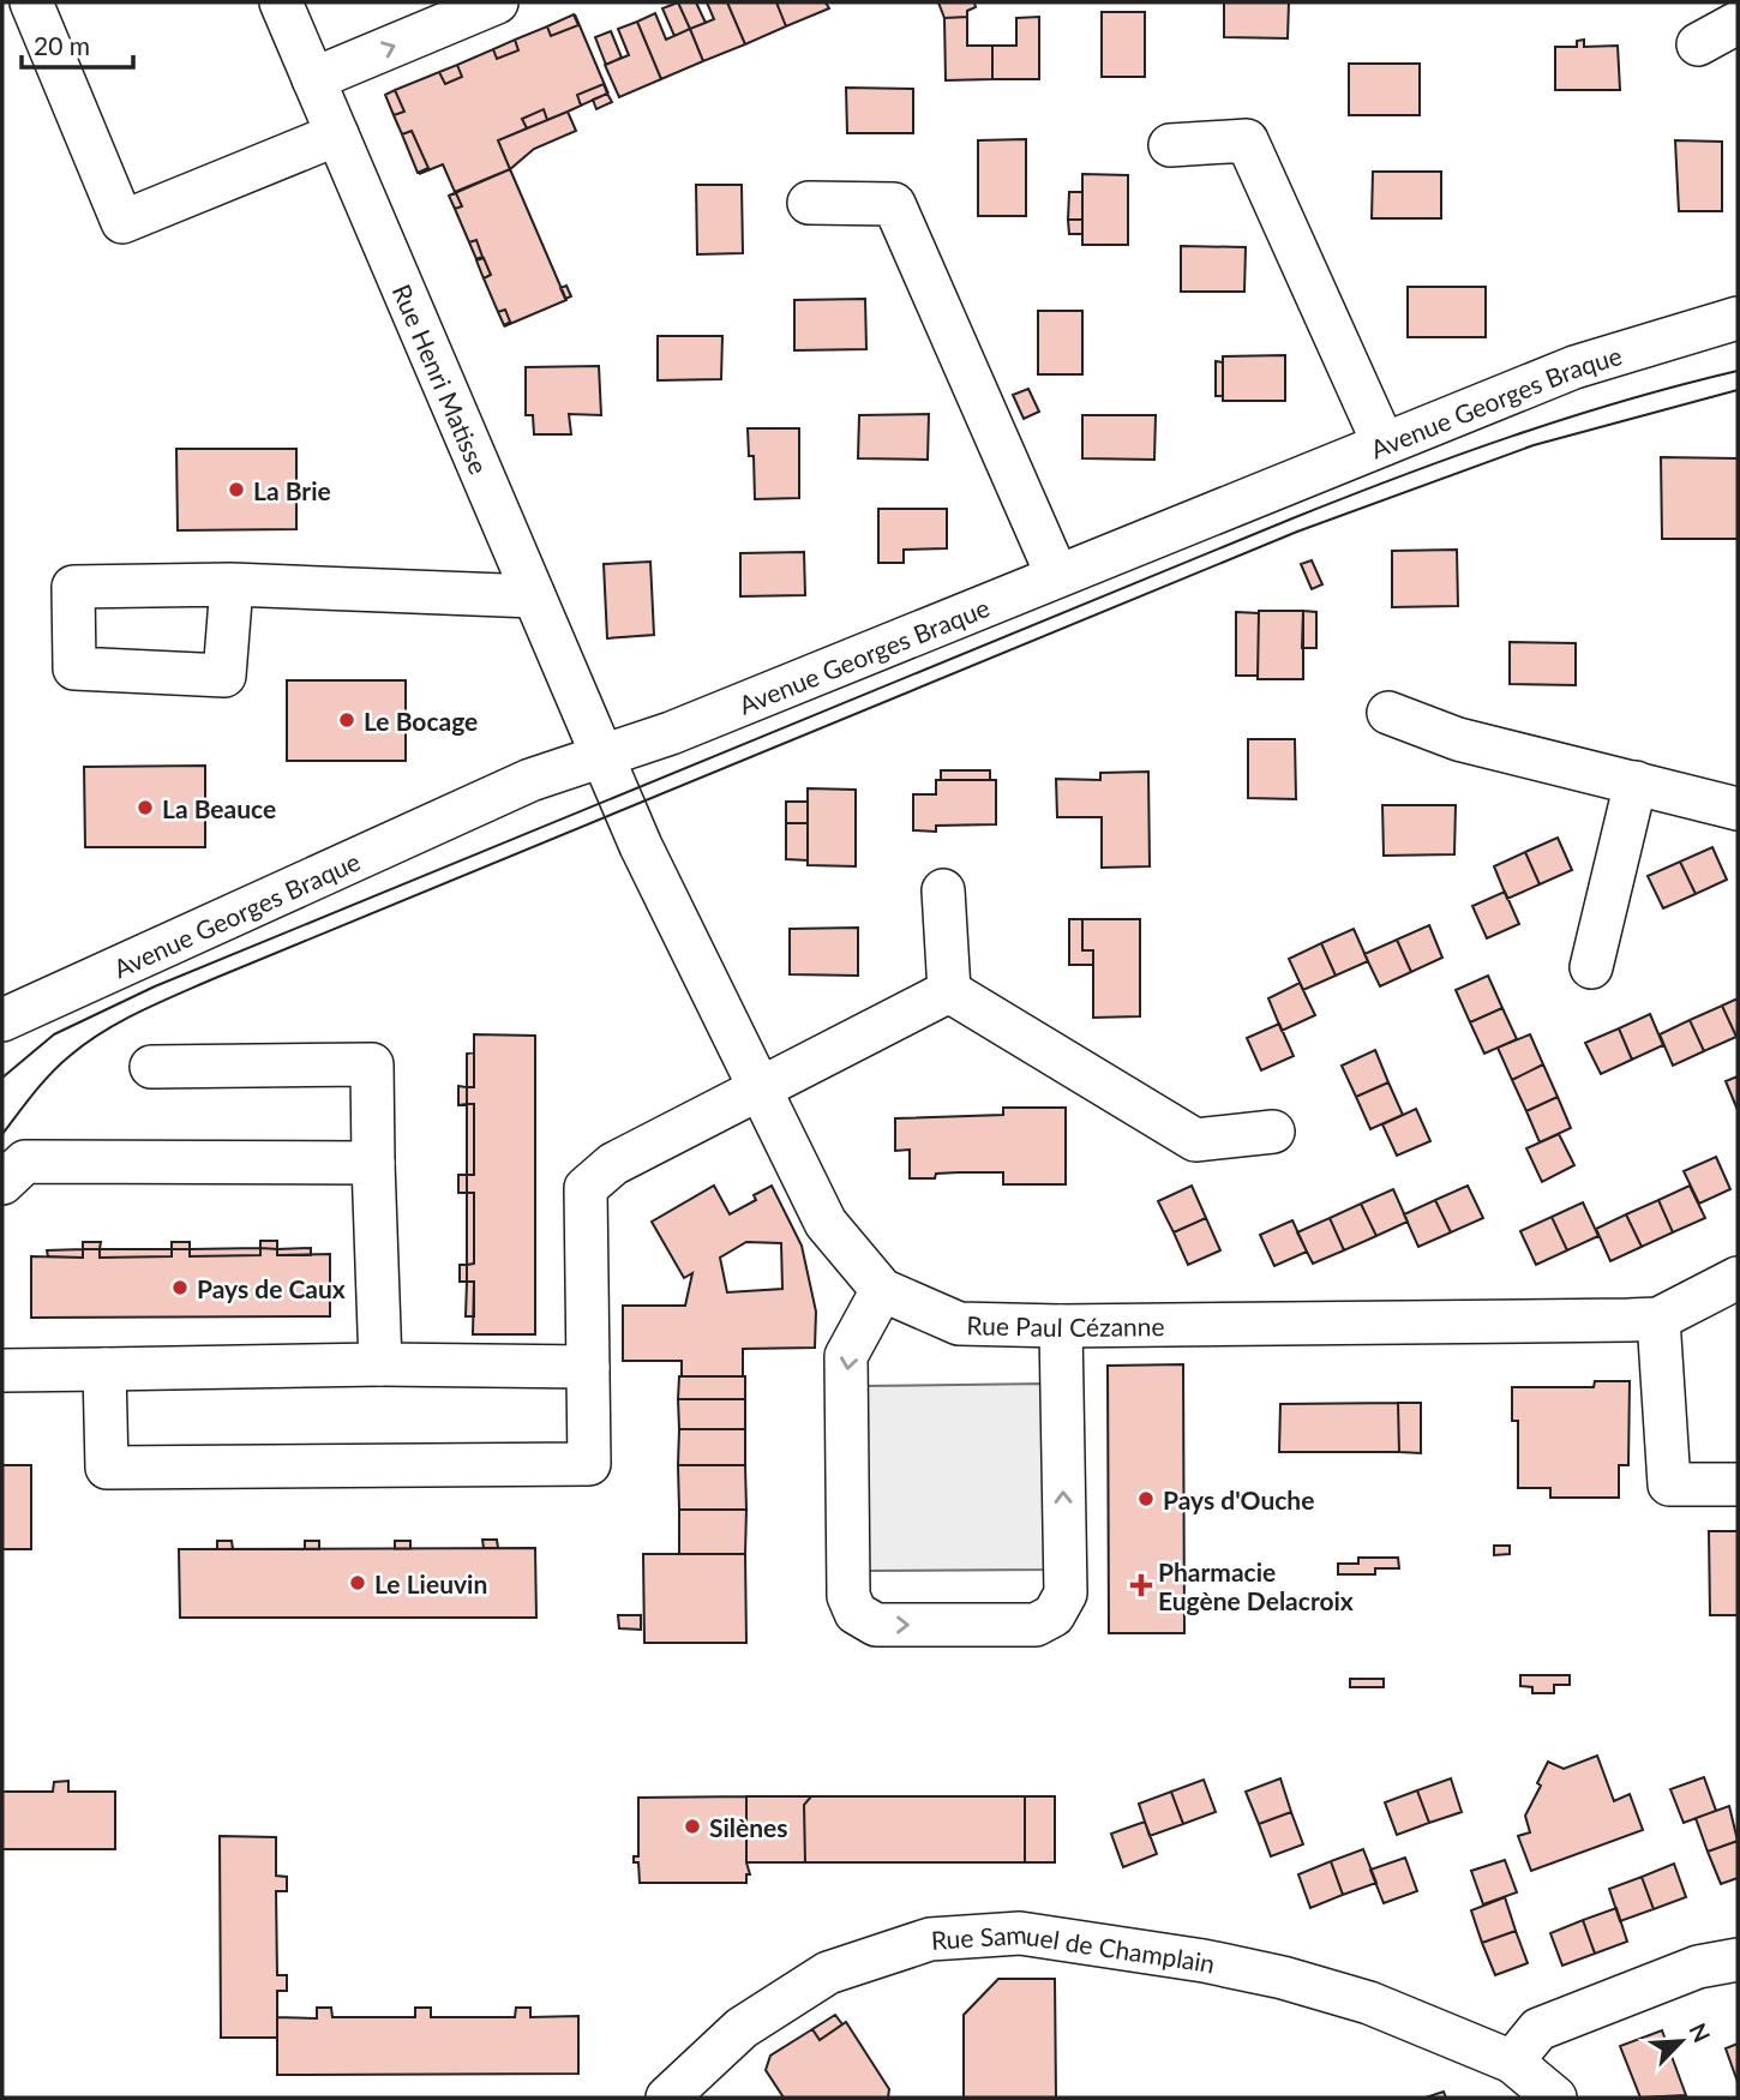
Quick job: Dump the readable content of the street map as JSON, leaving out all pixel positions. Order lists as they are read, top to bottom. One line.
{"streets":{"street":["Rue Henri Matisse","Avenue Georges Braque","Rue Paul Cézanne","Rue Samuel de Champlain"]},"crossings":[["Rue Henri Matisse","Avenue Georges Braque"],["Rue Henri Matisse","Rue Paul Cézanne"],["Avenue Georges Braque","Rue Paul Cézanne"]],"places":{"other":["La Brie","Le Bocage","La Beauce","Pays de Caux","Pays d'Ouche","Le Lieuvin","Silènes"],"health":["Pharmacie Eugène Delacroix"]},"scale_bar":"20 m","north":"top right"}
